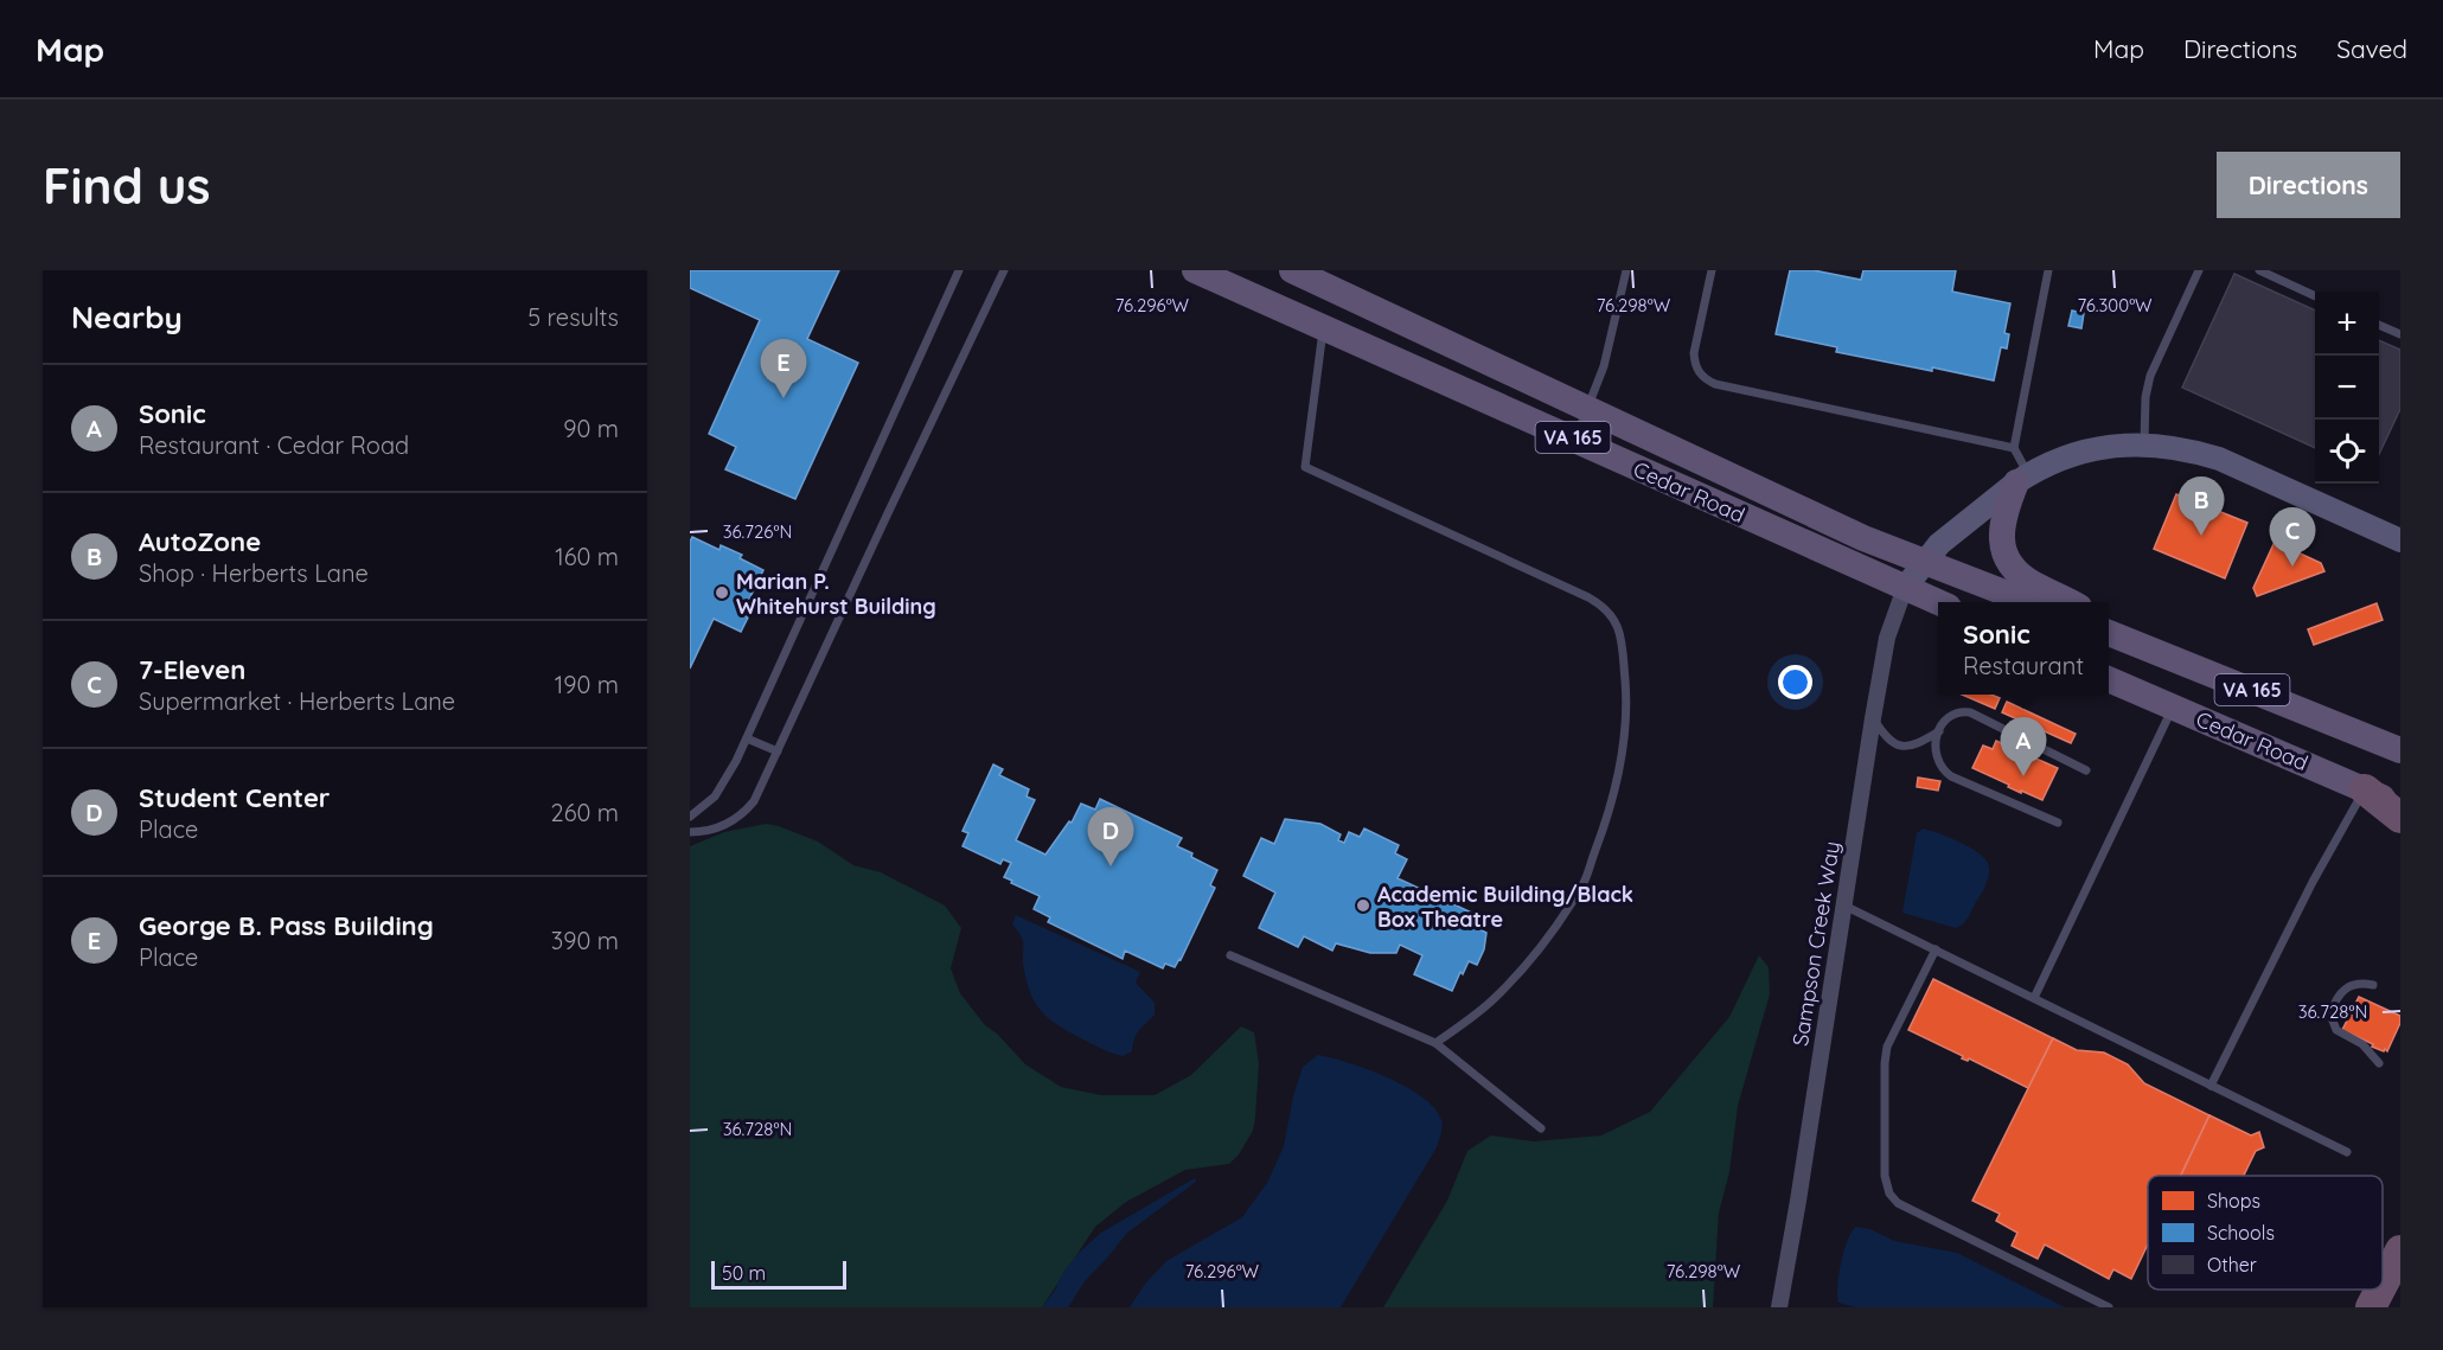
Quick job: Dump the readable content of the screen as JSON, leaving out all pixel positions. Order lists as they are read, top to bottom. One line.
{"streets":{"main road":["VA 165","Cedar Road"],"street":["Sampson Creek Way"]},"crossings":[["Cedar Road","Sampson Creek Way"]],"places":["Marian P. Whitehurst Building","Academic Building/Black Box Theatre"],"legend":["Shops","Schools","Other"],"scale_bar":"50 m","page":{"header":"Map","nav":["Map","Directions","Saved"],"buttons":"Directions","title":"Find us","heading":["Nearby","5 results"],"map_buttons":["+","−"],"pins":["E","B","C","A","D"],"list":[{"mark":"A","name":"Sonic","note":"Restaurant · Cedar Road","value":"90 m"},{"mark":"B","name":"AutoZone","note":"Shop · Herberts Lane","value":"160 m"},{"mark":"C","name":"7-Eleven","note":"Supermarket · Herberts Lane","value":"190 m"},{"mark":"D","name":"Student Center","note":"Place","value":"260 m"},{"mark":"E","name":"George B. Pass Building","note":"Place","value":"390 m"}],"popup":["Sonic","Restaurant"],"scale":"50 m"},"coordinates":["76.296°W","76.298°W","76.300°W","36.726°N","36.728°N"]}
